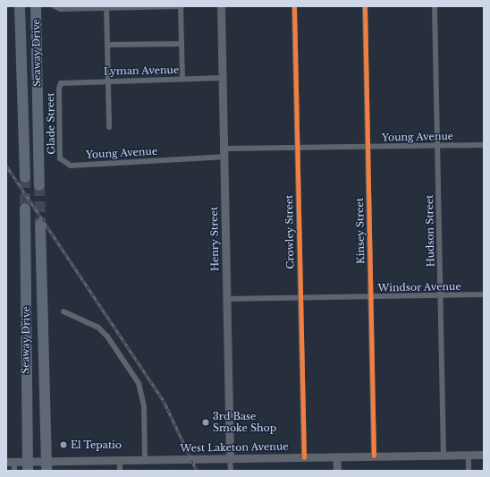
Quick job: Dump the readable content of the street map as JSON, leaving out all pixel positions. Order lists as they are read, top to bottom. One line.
{"streets":{"highway":["Seaway Drive"],"main road":["Henry Street","West Laketon Avenue"],"street":["Lyman Avenue","Glade Street","Young Avenue","Kinsey Street","Hudson Street","Crowley Street","Windsor Avenue"]},"crossings":[["Seaway Drive","West Laketon Avenue"],["Lyman Avenue","Glade Street"],["Lyman Avenue","Henry Street"],["Glade Street","Young Avenue"],["Young Avenue","Kinsey Street"],["Young Avenue","Hudson Street"],["Young Avenue","Crowley Street"],["Young Avenue","Henry Street"],["Kinsey Street","Windsor Avenue"],["Kinsey Street","West Laketon Avenue"],["Hudson Street","Windsor Avenue"],["Hudson Street","West Laketon Avenue"],["Crowley Street","Windsor Avenue"],["Crowley Street","West Laketon Avenue"],["Henry Street","Windsor Avenue"],["Henry Street","West Laketon Avenue"]],"places":["3rd Base Smoke Shop","El Tepatio"]}
